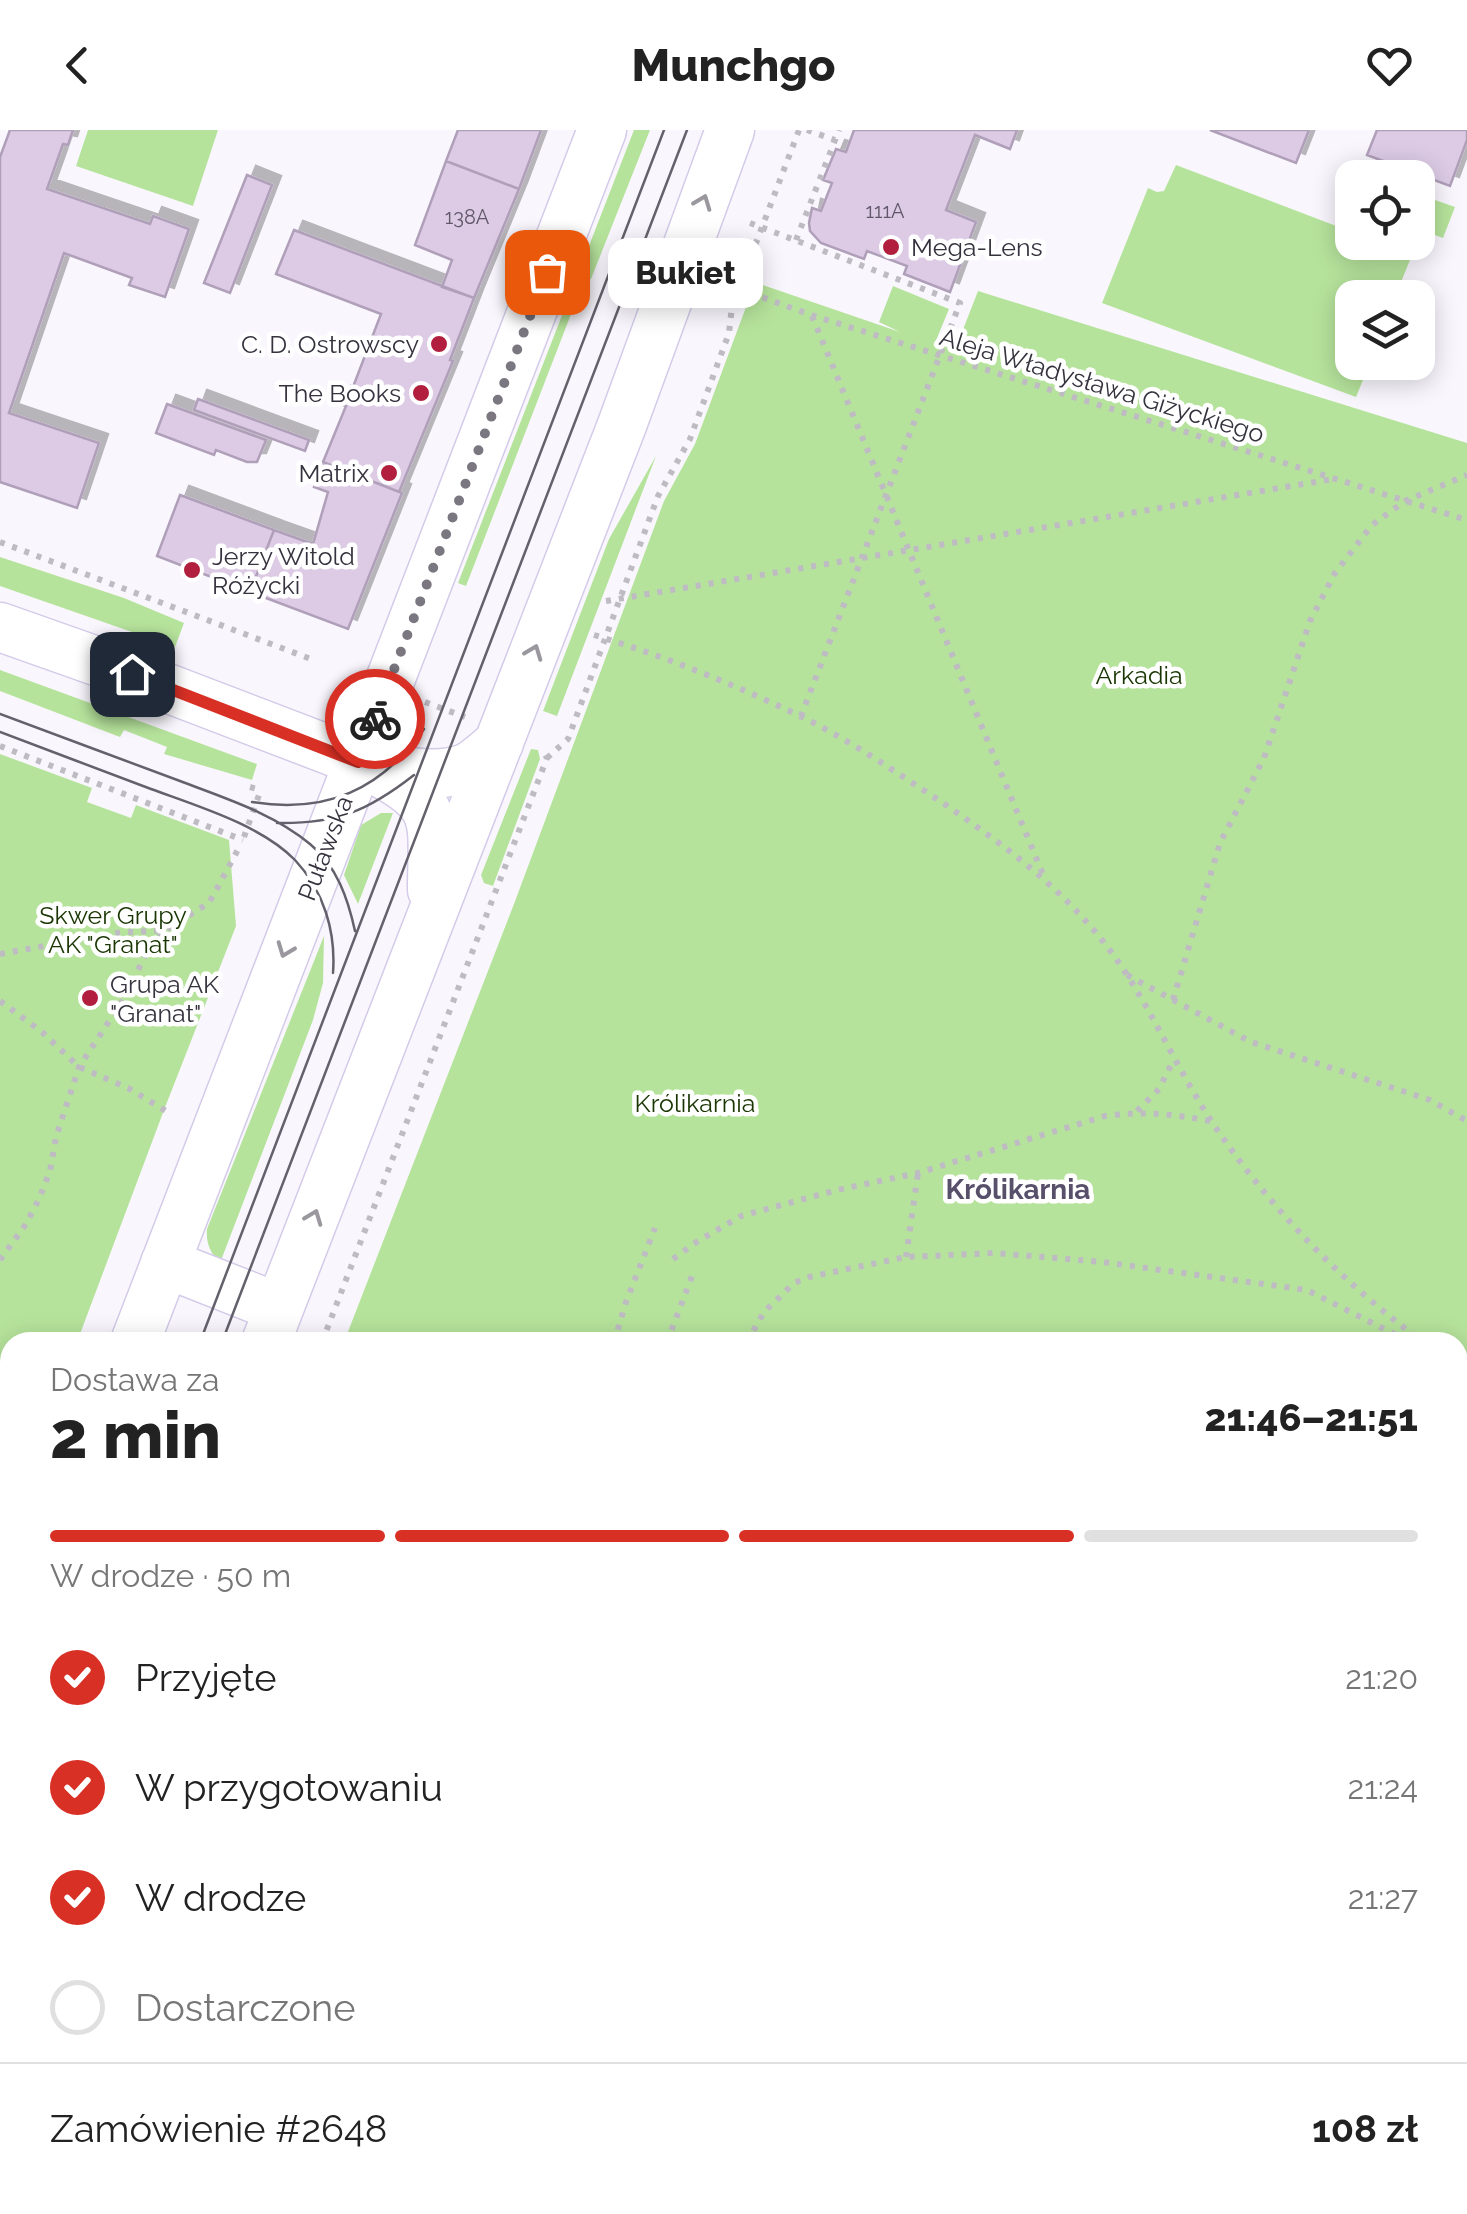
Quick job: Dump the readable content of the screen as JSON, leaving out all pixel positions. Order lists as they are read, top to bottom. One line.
{"streets":{"main road":["Puławska"],"path":["Aleja Władysława Giżyckiego"]},"districts":["Królikarnia"],"parks":["Arkadia","Skwer Grupy AK \"Granat\"","Królikarnia"],"places":["Mega-Lens","Bukiet","C. D. Ostrowscy","The Books","Matrix","Jerzy Witold Różycki","Grupa AK \"Granat\""],"house_numbers":["111A","138A"],"page":{"header":"Munchgo","bubble":"Bukiet","heading":["2 min","Dostawa za","21:46–21:51"],"panel":["Zamówienie #2648","108 zł"],"bar":"W drodze · 50 m","list":[["Przyjęte","21:20"],["W przygotowaniu","21:24"],["W drodze","21:27"],"Dostarczone"]}}
